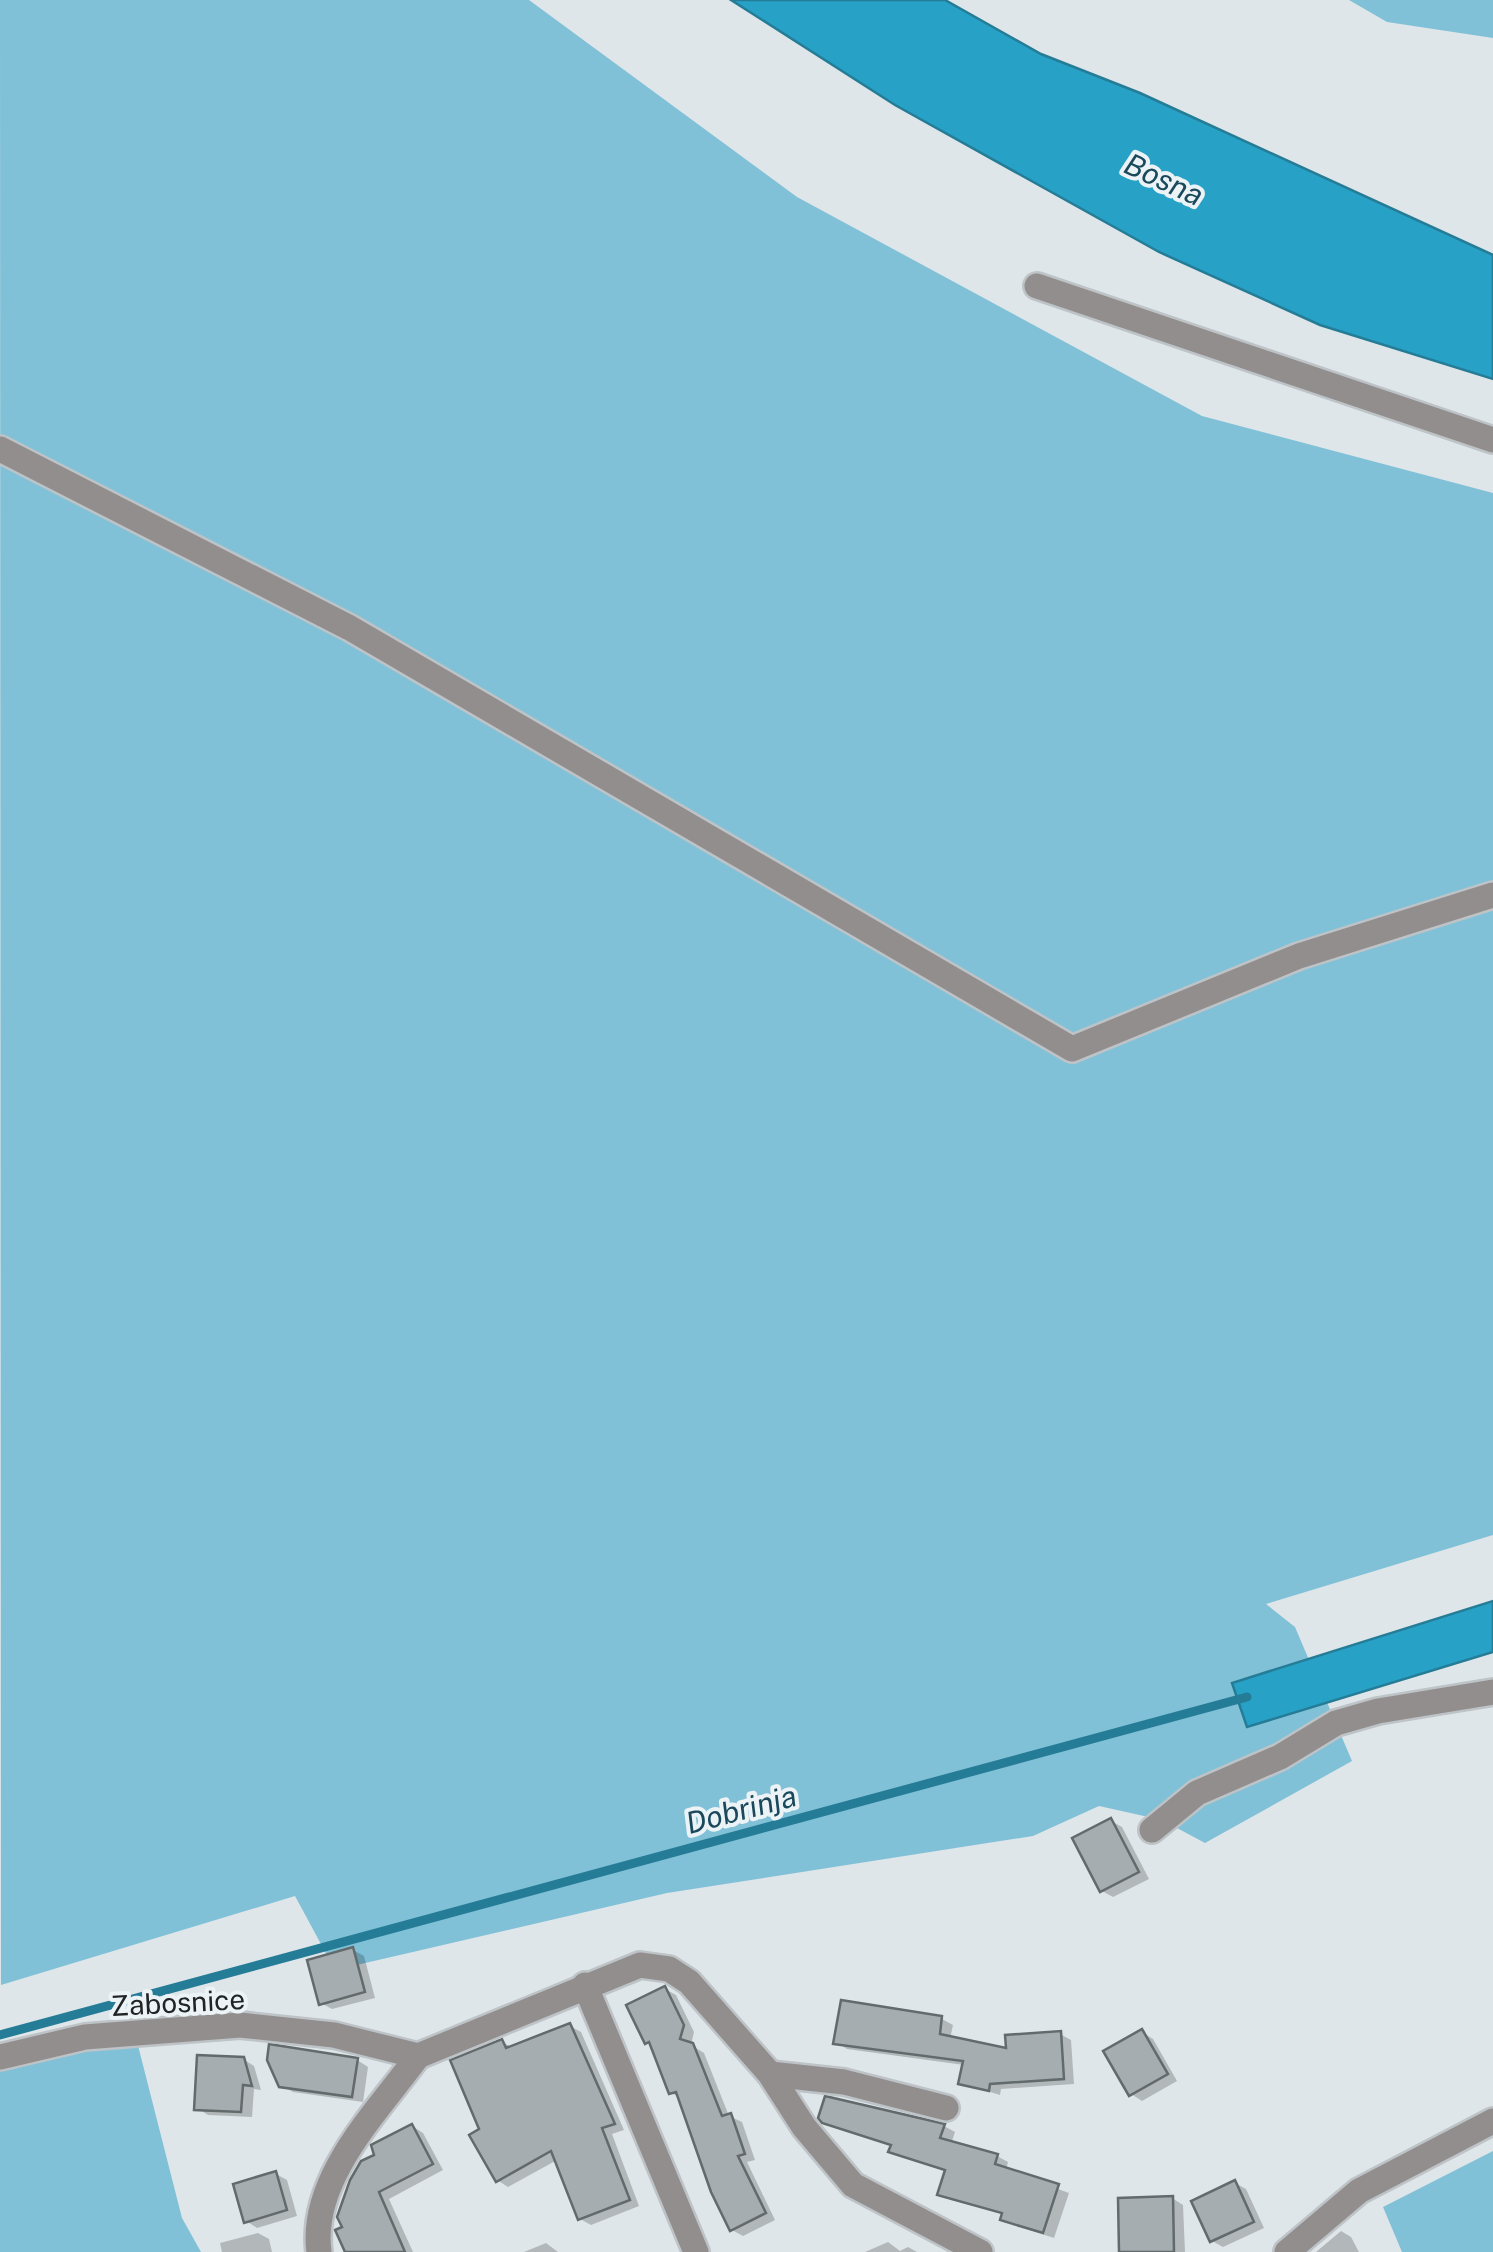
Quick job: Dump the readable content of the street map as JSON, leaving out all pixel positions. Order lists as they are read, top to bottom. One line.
{"streets":{"street":["Zabosnice"]},"water":["Bosna","Dobrinja"]}
